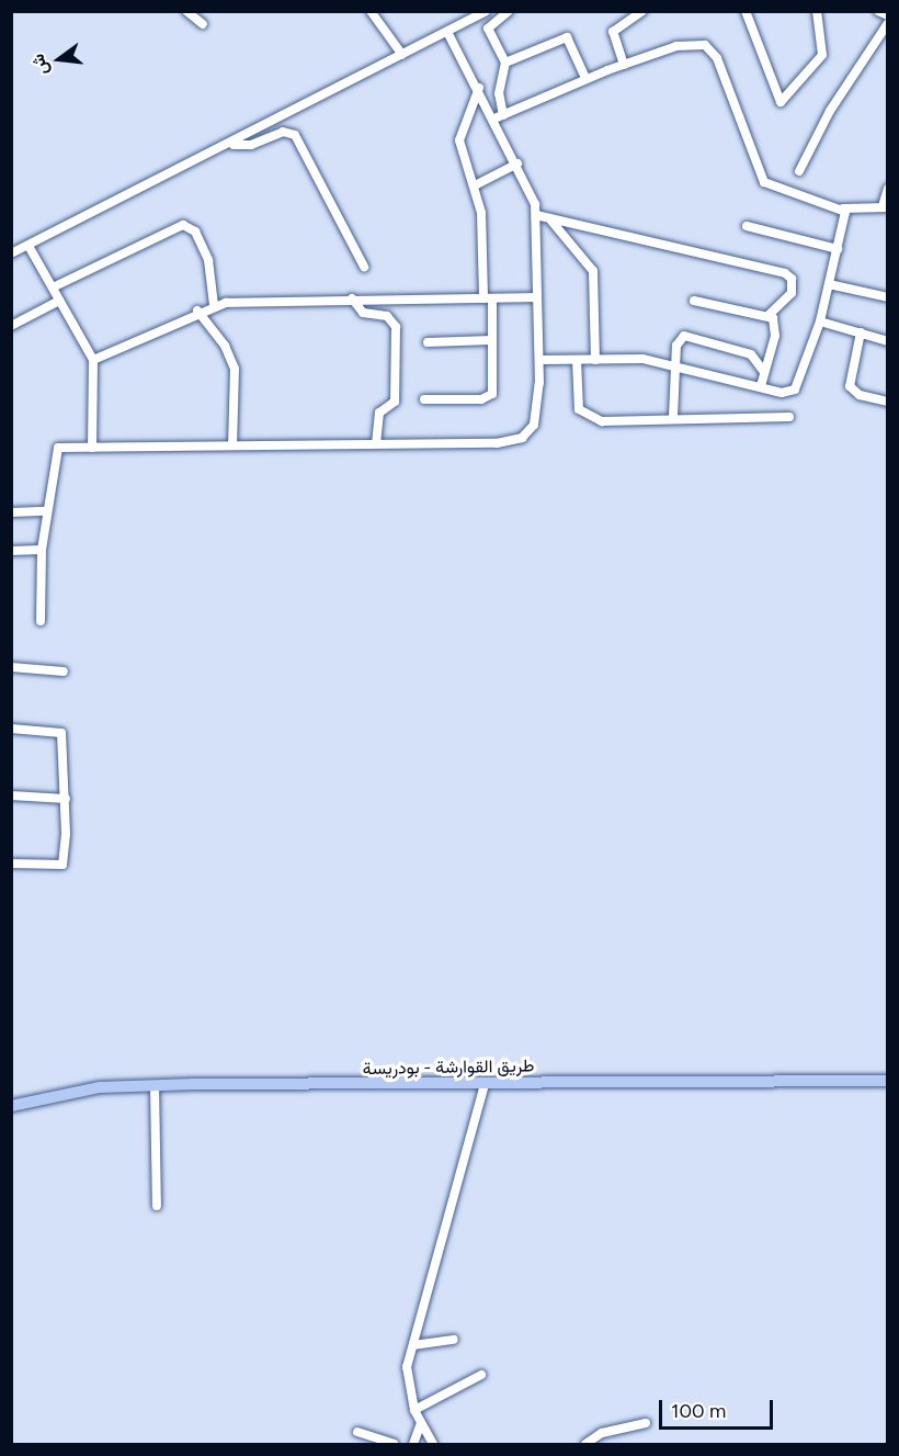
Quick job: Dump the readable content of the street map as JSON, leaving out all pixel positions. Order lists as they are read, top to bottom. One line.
{"streets":{"main road":["طريق القوارشة - بودريسة"]},"scale_bar":"100 m","north":"left"}
